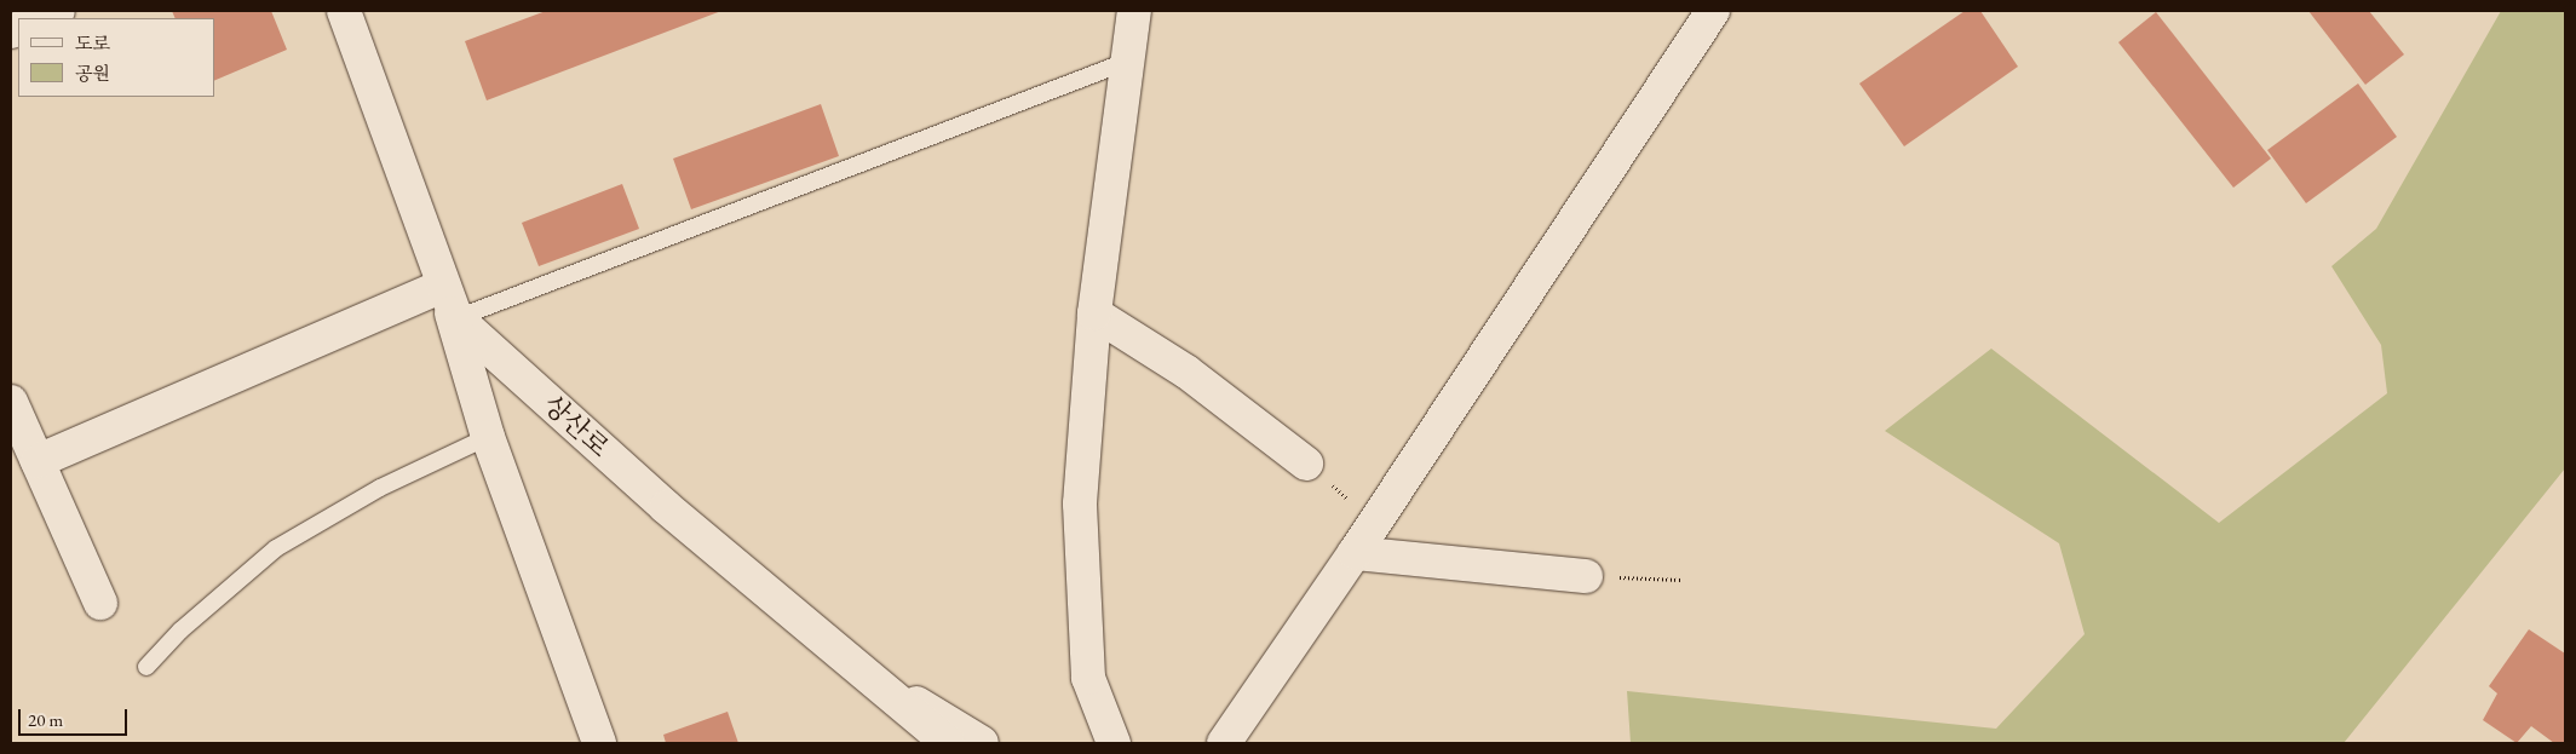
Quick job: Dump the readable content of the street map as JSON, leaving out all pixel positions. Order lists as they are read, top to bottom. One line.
{"streets":{"street":["상산로"]},"legend":["도로","공원"],"scale_bar":"20 m"}
